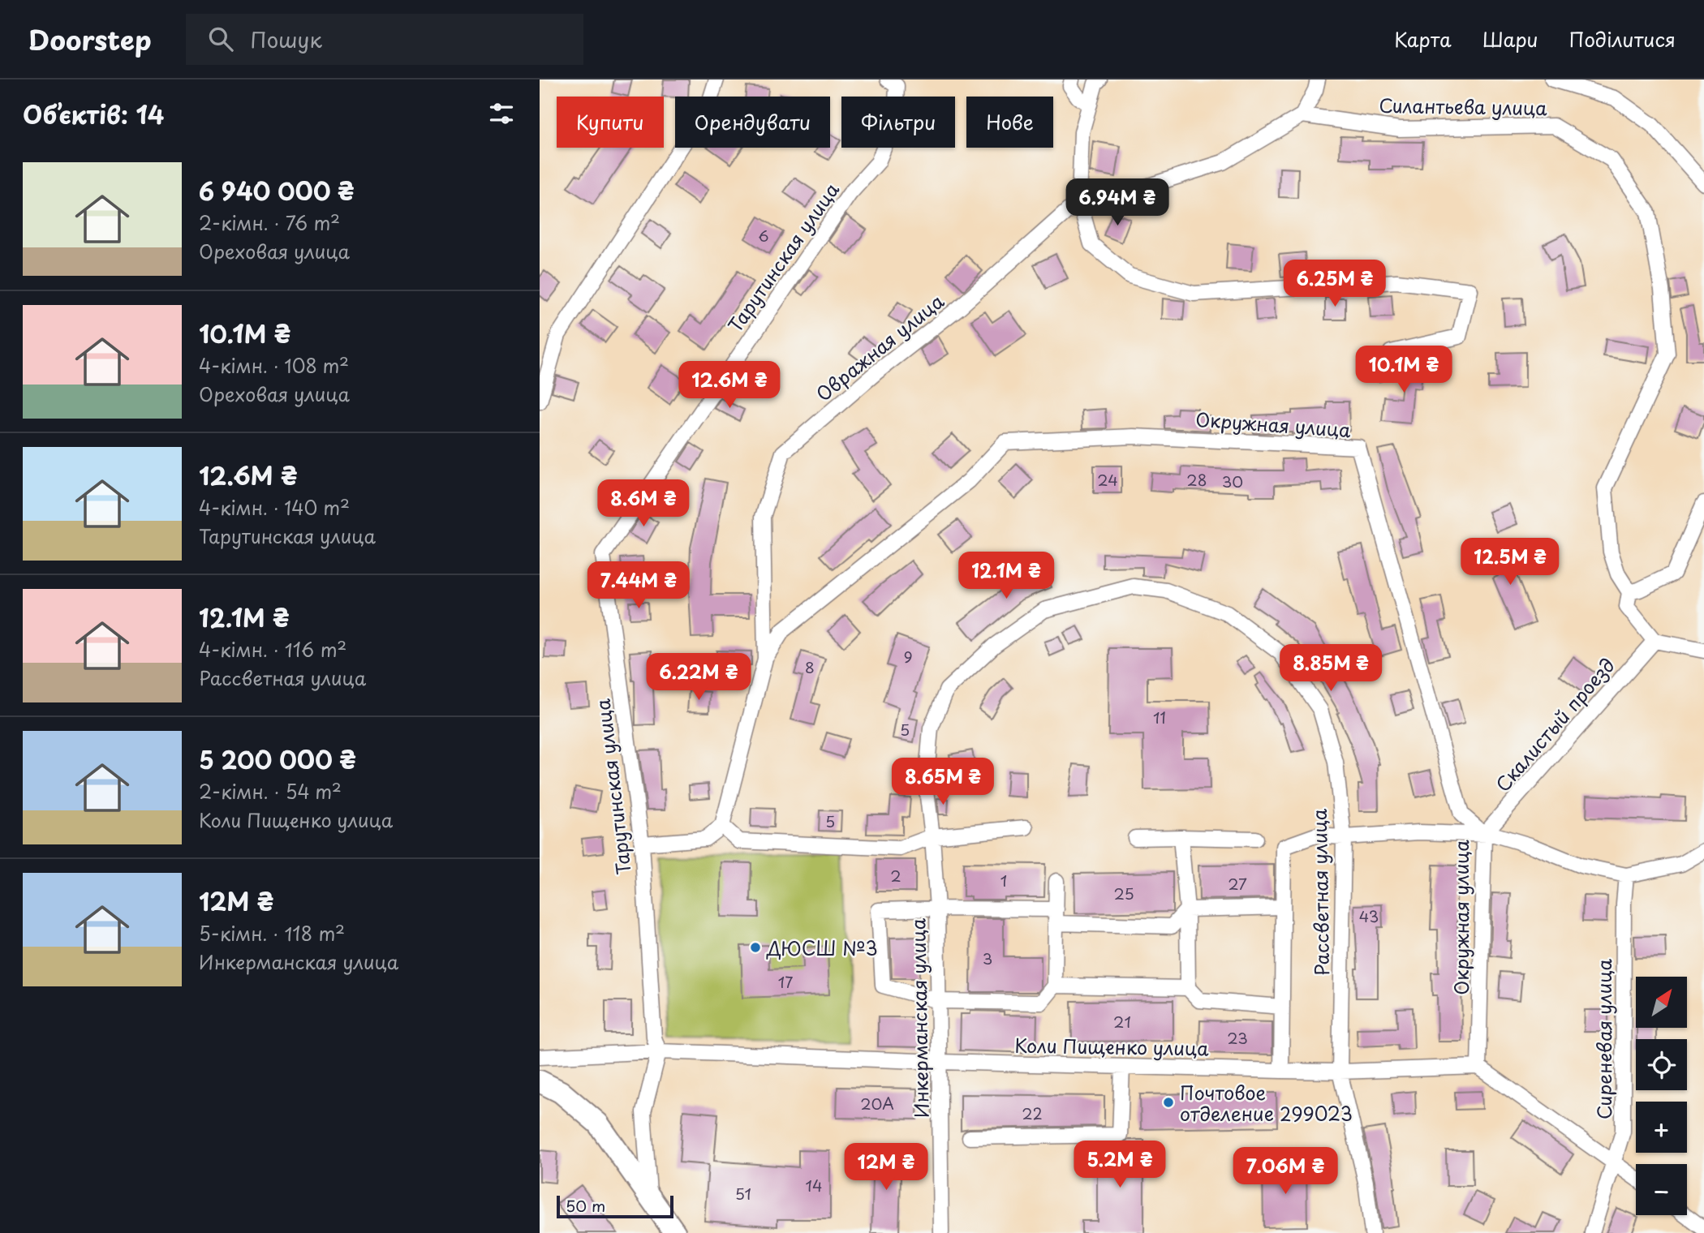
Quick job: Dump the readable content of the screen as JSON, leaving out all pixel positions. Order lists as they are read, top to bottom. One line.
{"streets":{"street":["Силантьева улица","Тарутинская улица","Овражная улица","Окружная улица","Скалистый проезд","Рассветная улица","Инкерманская улица","Сиреневая улица","Коли Пищенко улица"]},"crossings":[["Силантьева улица","Скалистый проезд"],["Тарутинская улица","Коли Пищенко улица"],["Овражная улица","Окружная улица"],["Окружная улица","Скалистый проезд"],["Окружная улица","Коли Пищенко улица"],["Рассветная улица","Инкерманская улица"],["Рассветная улица","Коли Пищенко улица"],["Инкерманская улица","Коли Пищенко улица"]],"places":["ДЮСШ №3","Почтовое отделение 299023"],"house_numbers":["6","24","28","30","9","8","11","5","5","2","1","27","25","43","3","17","21","23","20А","22","14","51"],"scale_bar":"50 m","north":"top right","page":{"header":"Doorstep","search":"Пошук","nav":["Карта","Шари","Поділитися"],"heading":"Об’єктів: 14","chip":["Купити","Орендувати","Фільтри","Нове"],"list":[{"name":"6 940 000 ₴","note":"2-кімн. · 76 m² · Ореховая улица"},{"name":"10.1M ₴","note":"4-кімн. · 108 m² · Ореховая улица"},{"name":"12.6M ₴","note":"4-кімн. · 140 m² · Тарутинская улица"},{"name":"12.1M ₴","note":"4-кімн. · 116 m² · Рассветная улица"},{"name":"5 200 000 ₴","note":"2-кімн. · 54 m² · Коли Пищенко улица"},{"name":"12M ₴","note":"5-кімн. · 118 m² · Инкерманская улица"}],"price":["6.94M ₴","6.25M ₴","10.1M ₴","12.6M ₴","8.6M ₴","12.5M ₴","12.1M ₴","7.44M ₴","8.85M ₴","6.22M ₴","8.65M ₴","5.2M ₴","12M ₴","7.06M ₴"],"map_buttons":["+","−"],"scale":"50 m"}}
